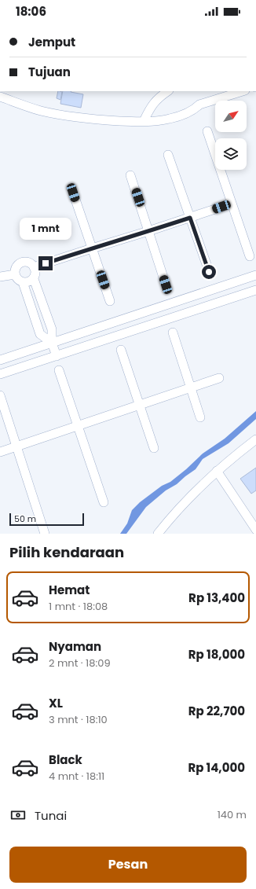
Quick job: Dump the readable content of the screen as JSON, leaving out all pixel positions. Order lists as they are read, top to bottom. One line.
{"scale_bar":"50 m","north":"top right","page":{"status":"18:06","banner":["Jemput","Tujuan"],"bubble":"1 mnt","scale":"50 m","heading":"Pilih kendaraan","list":[{"name":"Hemat","note":"1 mnt · 18:08","value":"Rp 13,400"},{"name":"Nyaman","note":"2 mnt · 18:09","value":"Rp 18,000"},{"name":"XL","note":"3 mnt · 18:10","value":"Rp 22,700"},{"name":"Black","note":"4 mnt · 18:11","value":"Rp 14,000"}],"pay":["Tunai","140 m"],"buttons":"Pesan"}}
